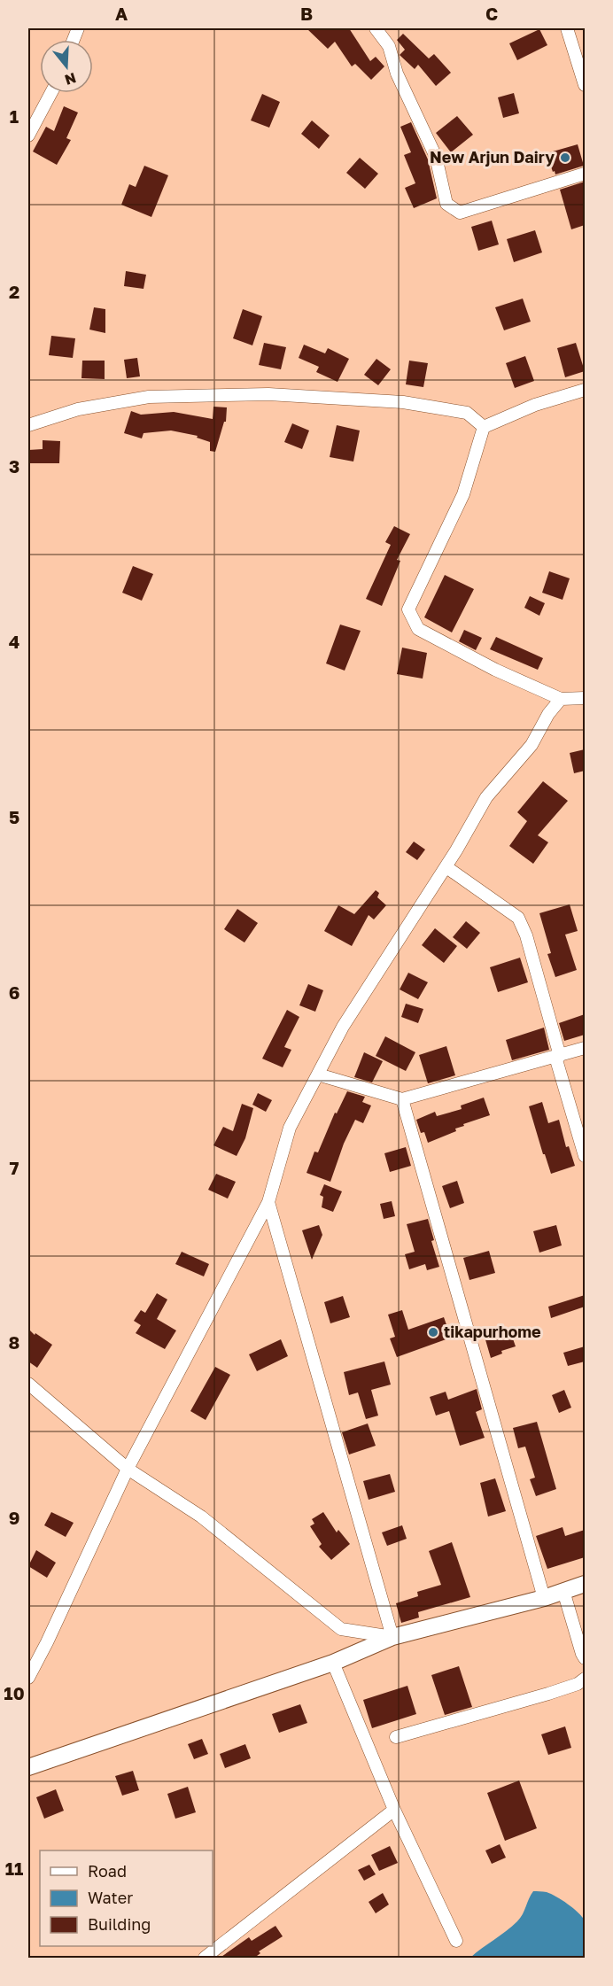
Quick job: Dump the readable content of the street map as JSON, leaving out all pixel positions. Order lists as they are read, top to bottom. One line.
{"places":["New Arjun Dairy","tikapurhome"],"legend":["Road","Water","Building"],"north":"bottom","grid":{"columns":["A","B","C"],"rows":["1","2","3","4","5","6","7","8","9","10","11"]}}
